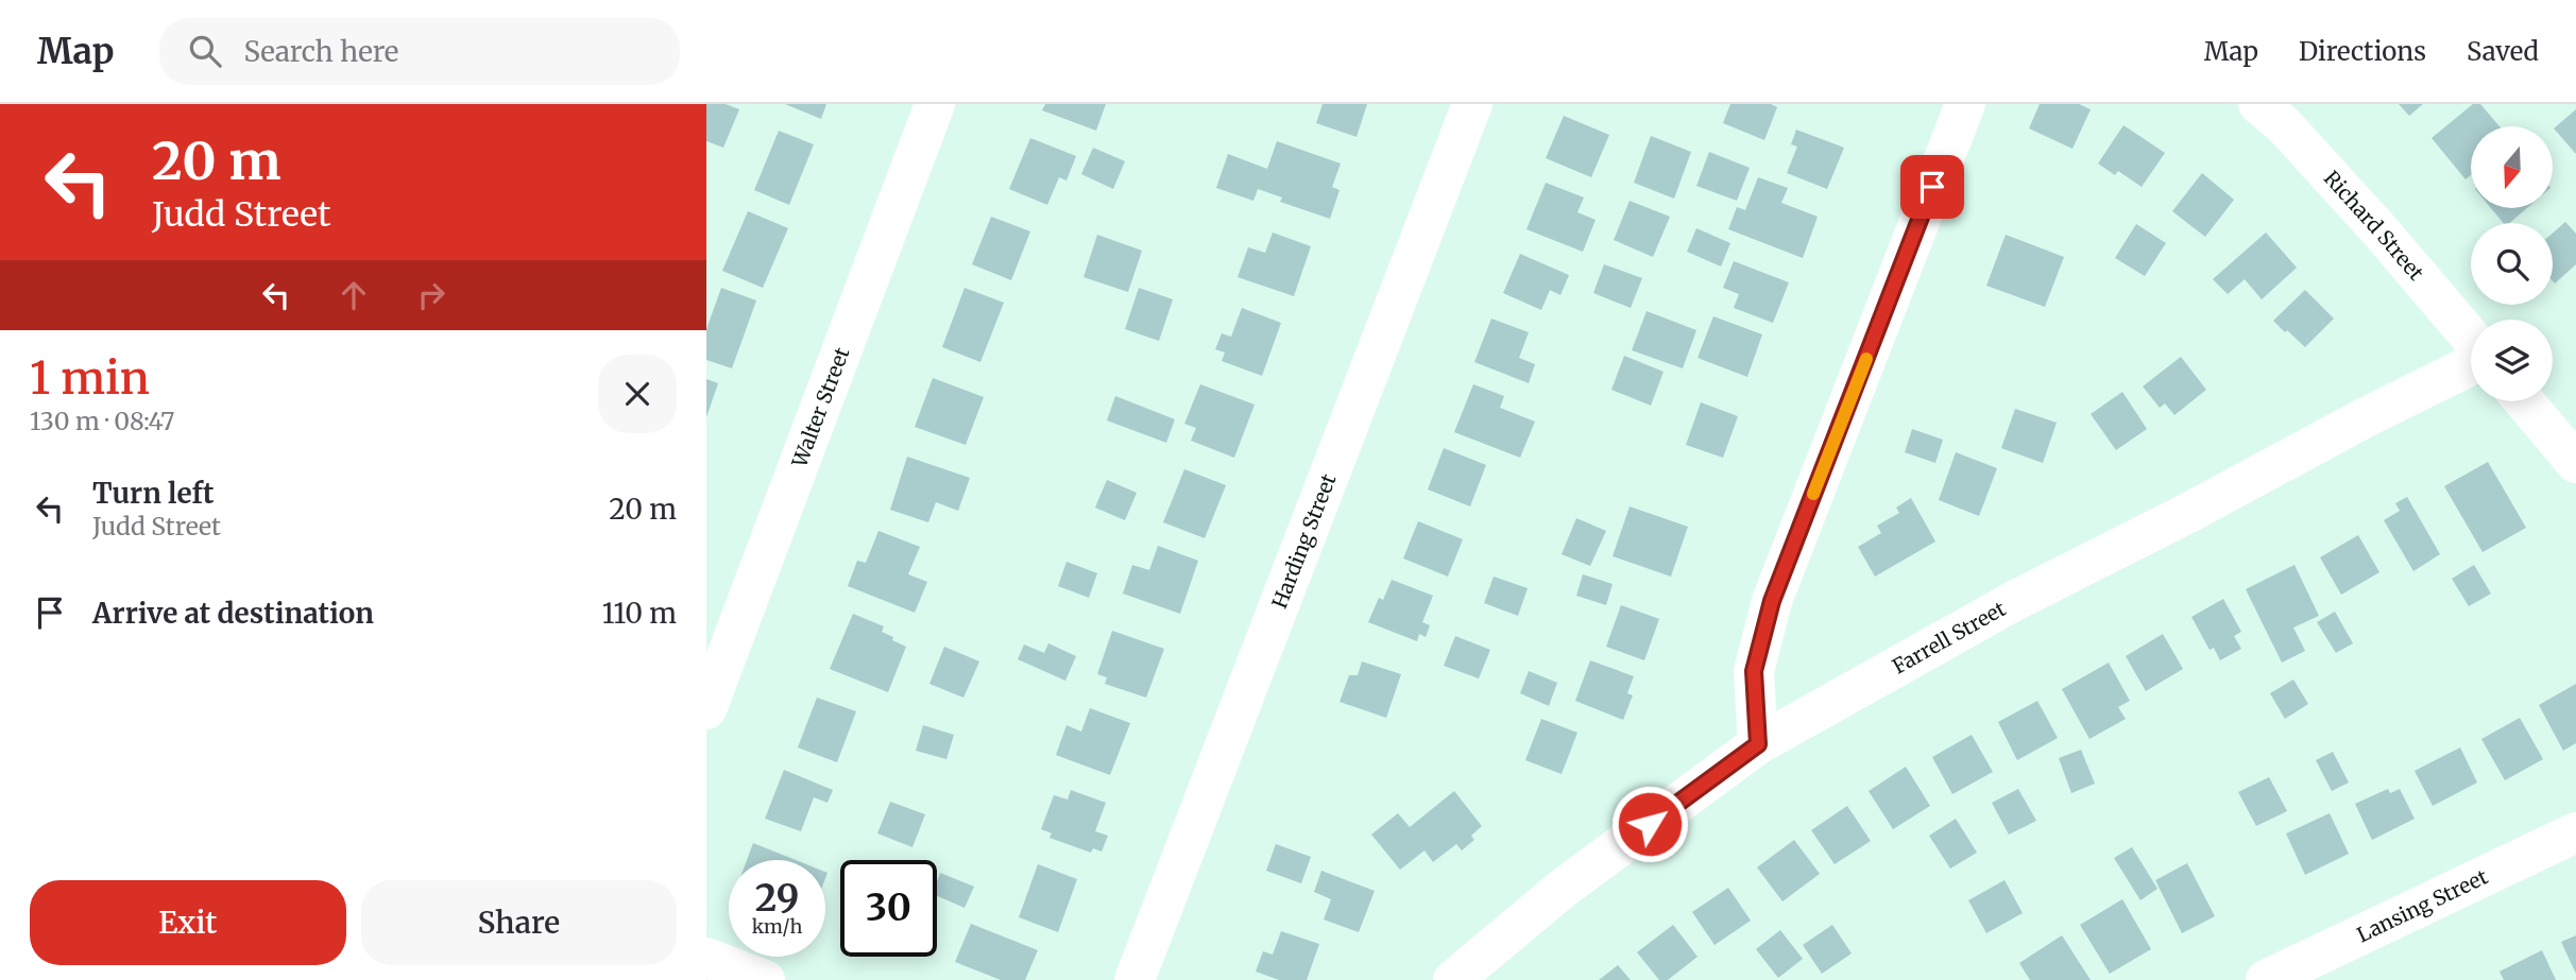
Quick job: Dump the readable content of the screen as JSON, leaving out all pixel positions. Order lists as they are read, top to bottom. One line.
{"streets":{"street":["Richard Street","Walter Street","Harding Street","Farrell Street","Lansing Street"]},"north":"bottom","page":{"header":"Map","search":"Search here","nav":["Map","Directions","Saved"],"turn":["20 m","Judd Street"],"heading":["1 min","130 m · 08:47"],"list":[{"name":"Turn left","note":"Judd Street","value":"20 m"},{"name":"Arrive at destination","value":"110 m"}],"speed":"29 km/h","limit":"30","buttons":["Exit","Share"]}}
